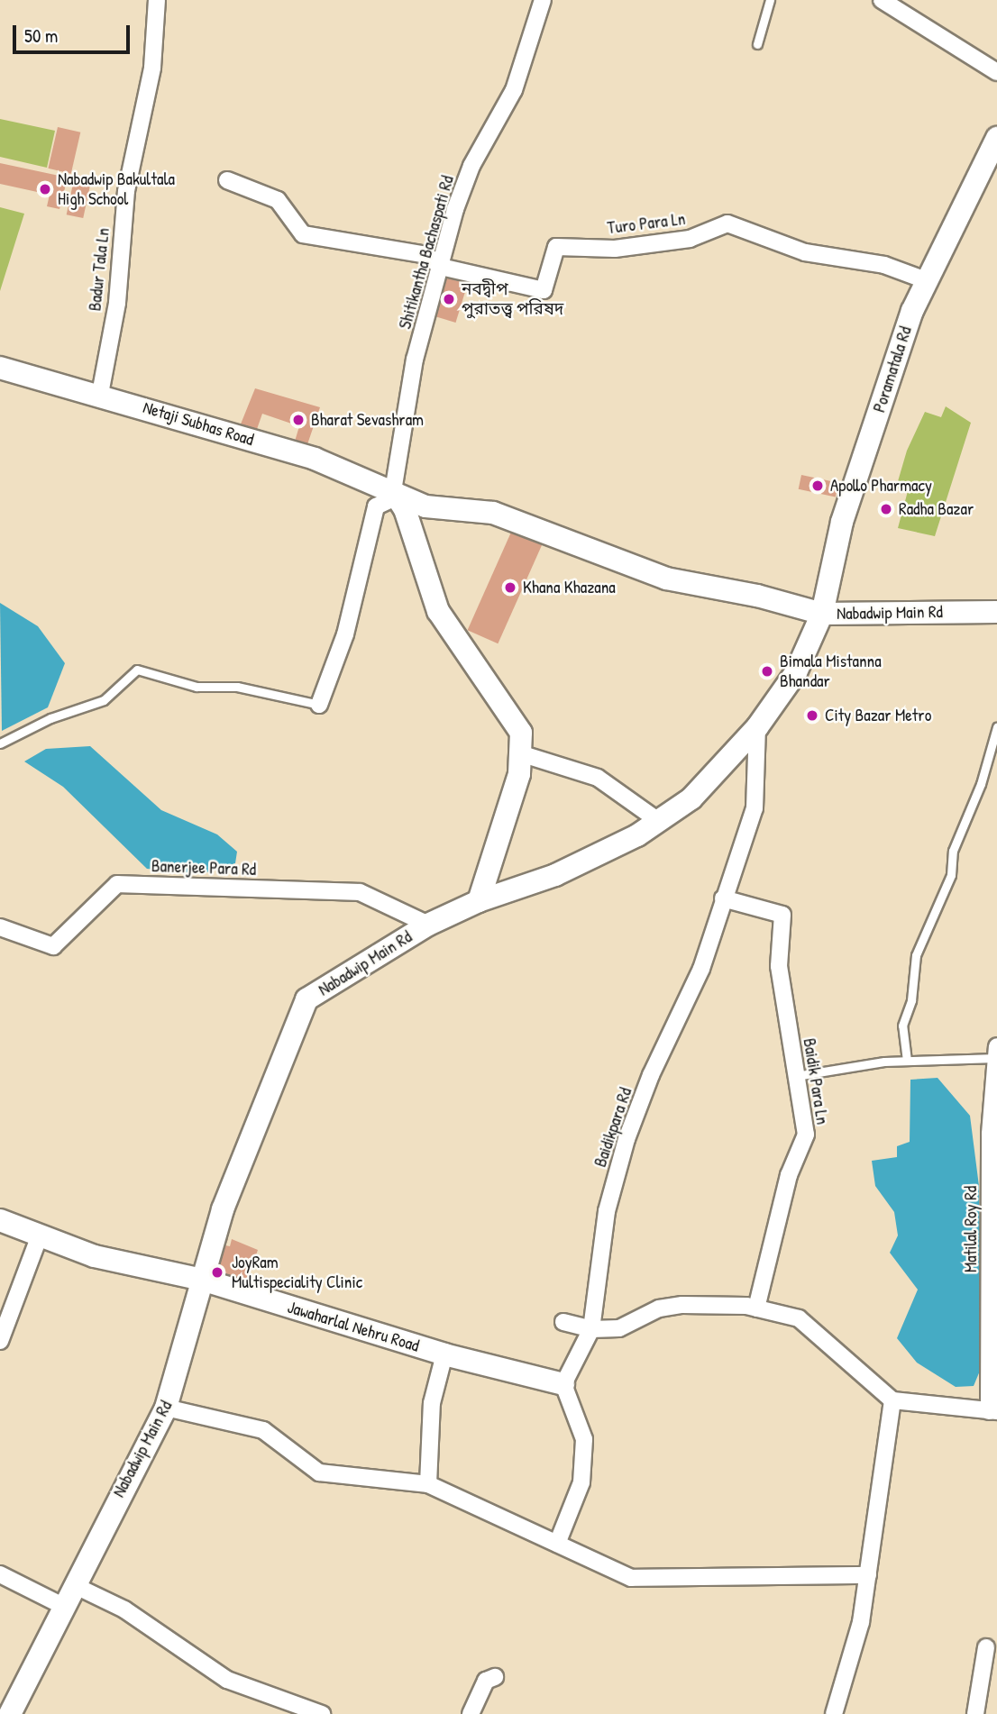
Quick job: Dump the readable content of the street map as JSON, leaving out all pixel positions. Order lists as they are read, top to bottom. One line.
{"streets":{"main road":["Poramatala Rd","Netaji Subhas Road","Nabadwip Main Rd","Jawaharlal Nehru Road"],"street":["Turo Para Ln","Shitikantha Bachaspati Rd","Badur Tala Ln","Banerjee Para Rd","Baidik Para Ln","Baidikpara Rd","Matilal Roy Rd"]},"crossings":[["Turo Para Ln","Shitikantha Bachaspati Rd"],["Turo Para Ln","Poramatala Rd"],["Shitikantha Bachaspati Rd","Netaji Subhas Road"],["Badur Tala Ln","Netaji Subhas Road"],["Poramatala Rd","Netaji Subhas Road"],["Poramatala Rd","Nabadwip Main Rd"],["Netaji Subhas Road","Nabadwip Main Rd"],["Nabadwip Main Rd","Banerjee Para Rd"],["Nabadwip Main Rd","Baidikpara Rd"],["Nabadwip Main Rd","Jawaharlal Nehru Road"],["Baidik Para Ln","Baidikpara Rd"],["Baidikpara Rd","Jawaharlal Nehru Road"]],"places":["Nabadwip Bakultala High School","নবদ্বীপ পুরাতত্ত্ব পরিষদ","Bharat Sevashram","Apollo Pharmacy","Radha Bazar","Khana Khazana","Bimala Mistanna Bhandar","City Bazar Metro","JoyRam Multispeciality Clinic"],"scale_bar":"50 m"}
